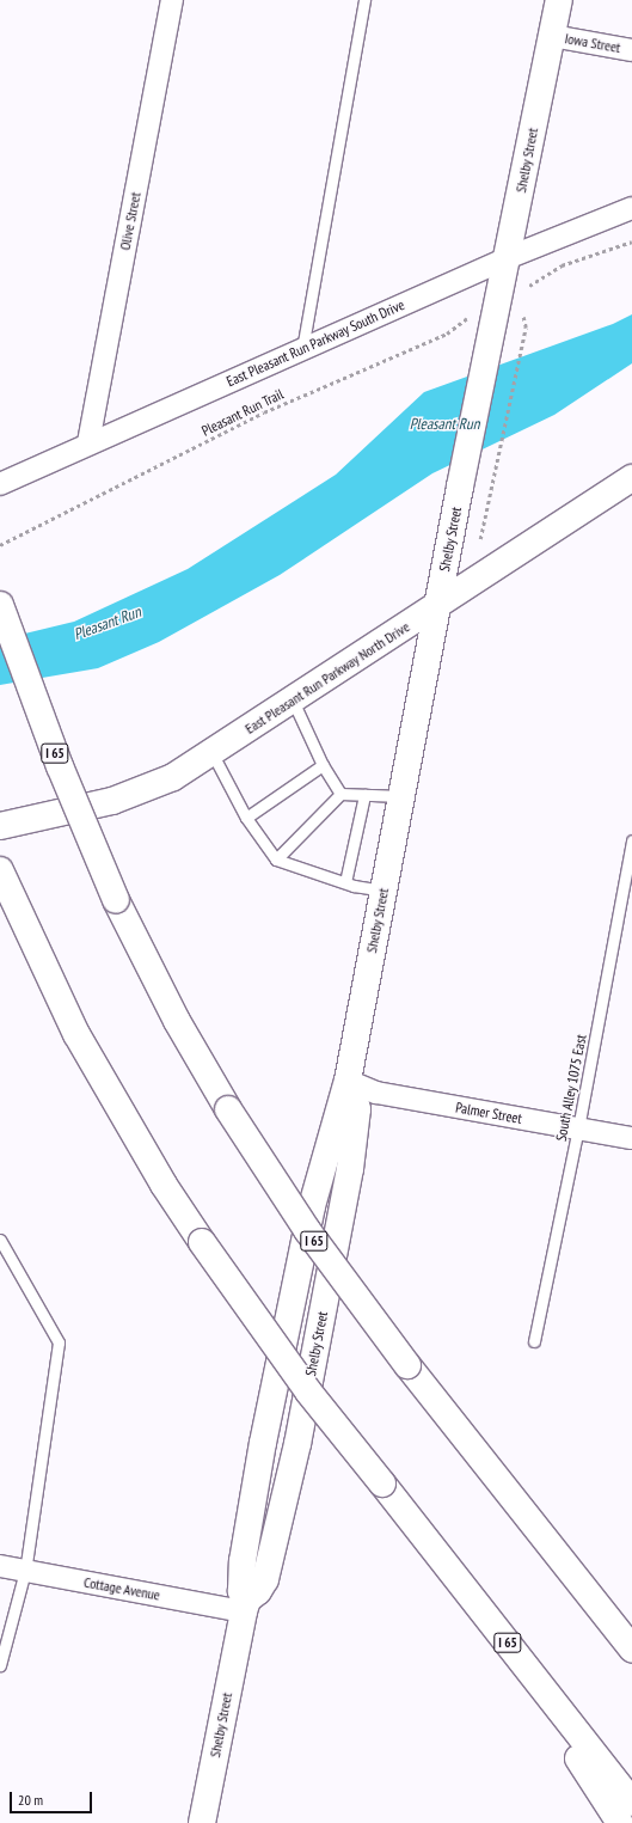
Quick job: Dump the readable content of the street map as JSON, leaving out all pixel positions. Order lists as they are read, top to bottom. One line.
{"streets":{"main road":["Shelby Street","East Pleasant Run Parkway North Drive","I 65"],"street":["Iowa Street","Olive Street","East Pleasant Run Parkway South Drive","Palmer Street","Cottage Avenue"],"lane":["South Alley 1075 East"],"path":["Pleasant Run Trail"]},"crossings":[["Iowa Street","Shelby Street"],["Shelby Street","East Pleasant Run Parkway South Drive"],["Shelby Street","Pleasant Run Trail"],["Shelby Street","East Pleasant Run Parkway North Drive"],["Shelby Street","Palmer Street"],["Shelby Street","Cottage Avenue"],["Olive Street","East Pleasant Run Parkway South Drive"],["South Alley 1075 East","Palmer Street"]],"water":["Pleasant Run"],"scale_bar":"20 m"}
